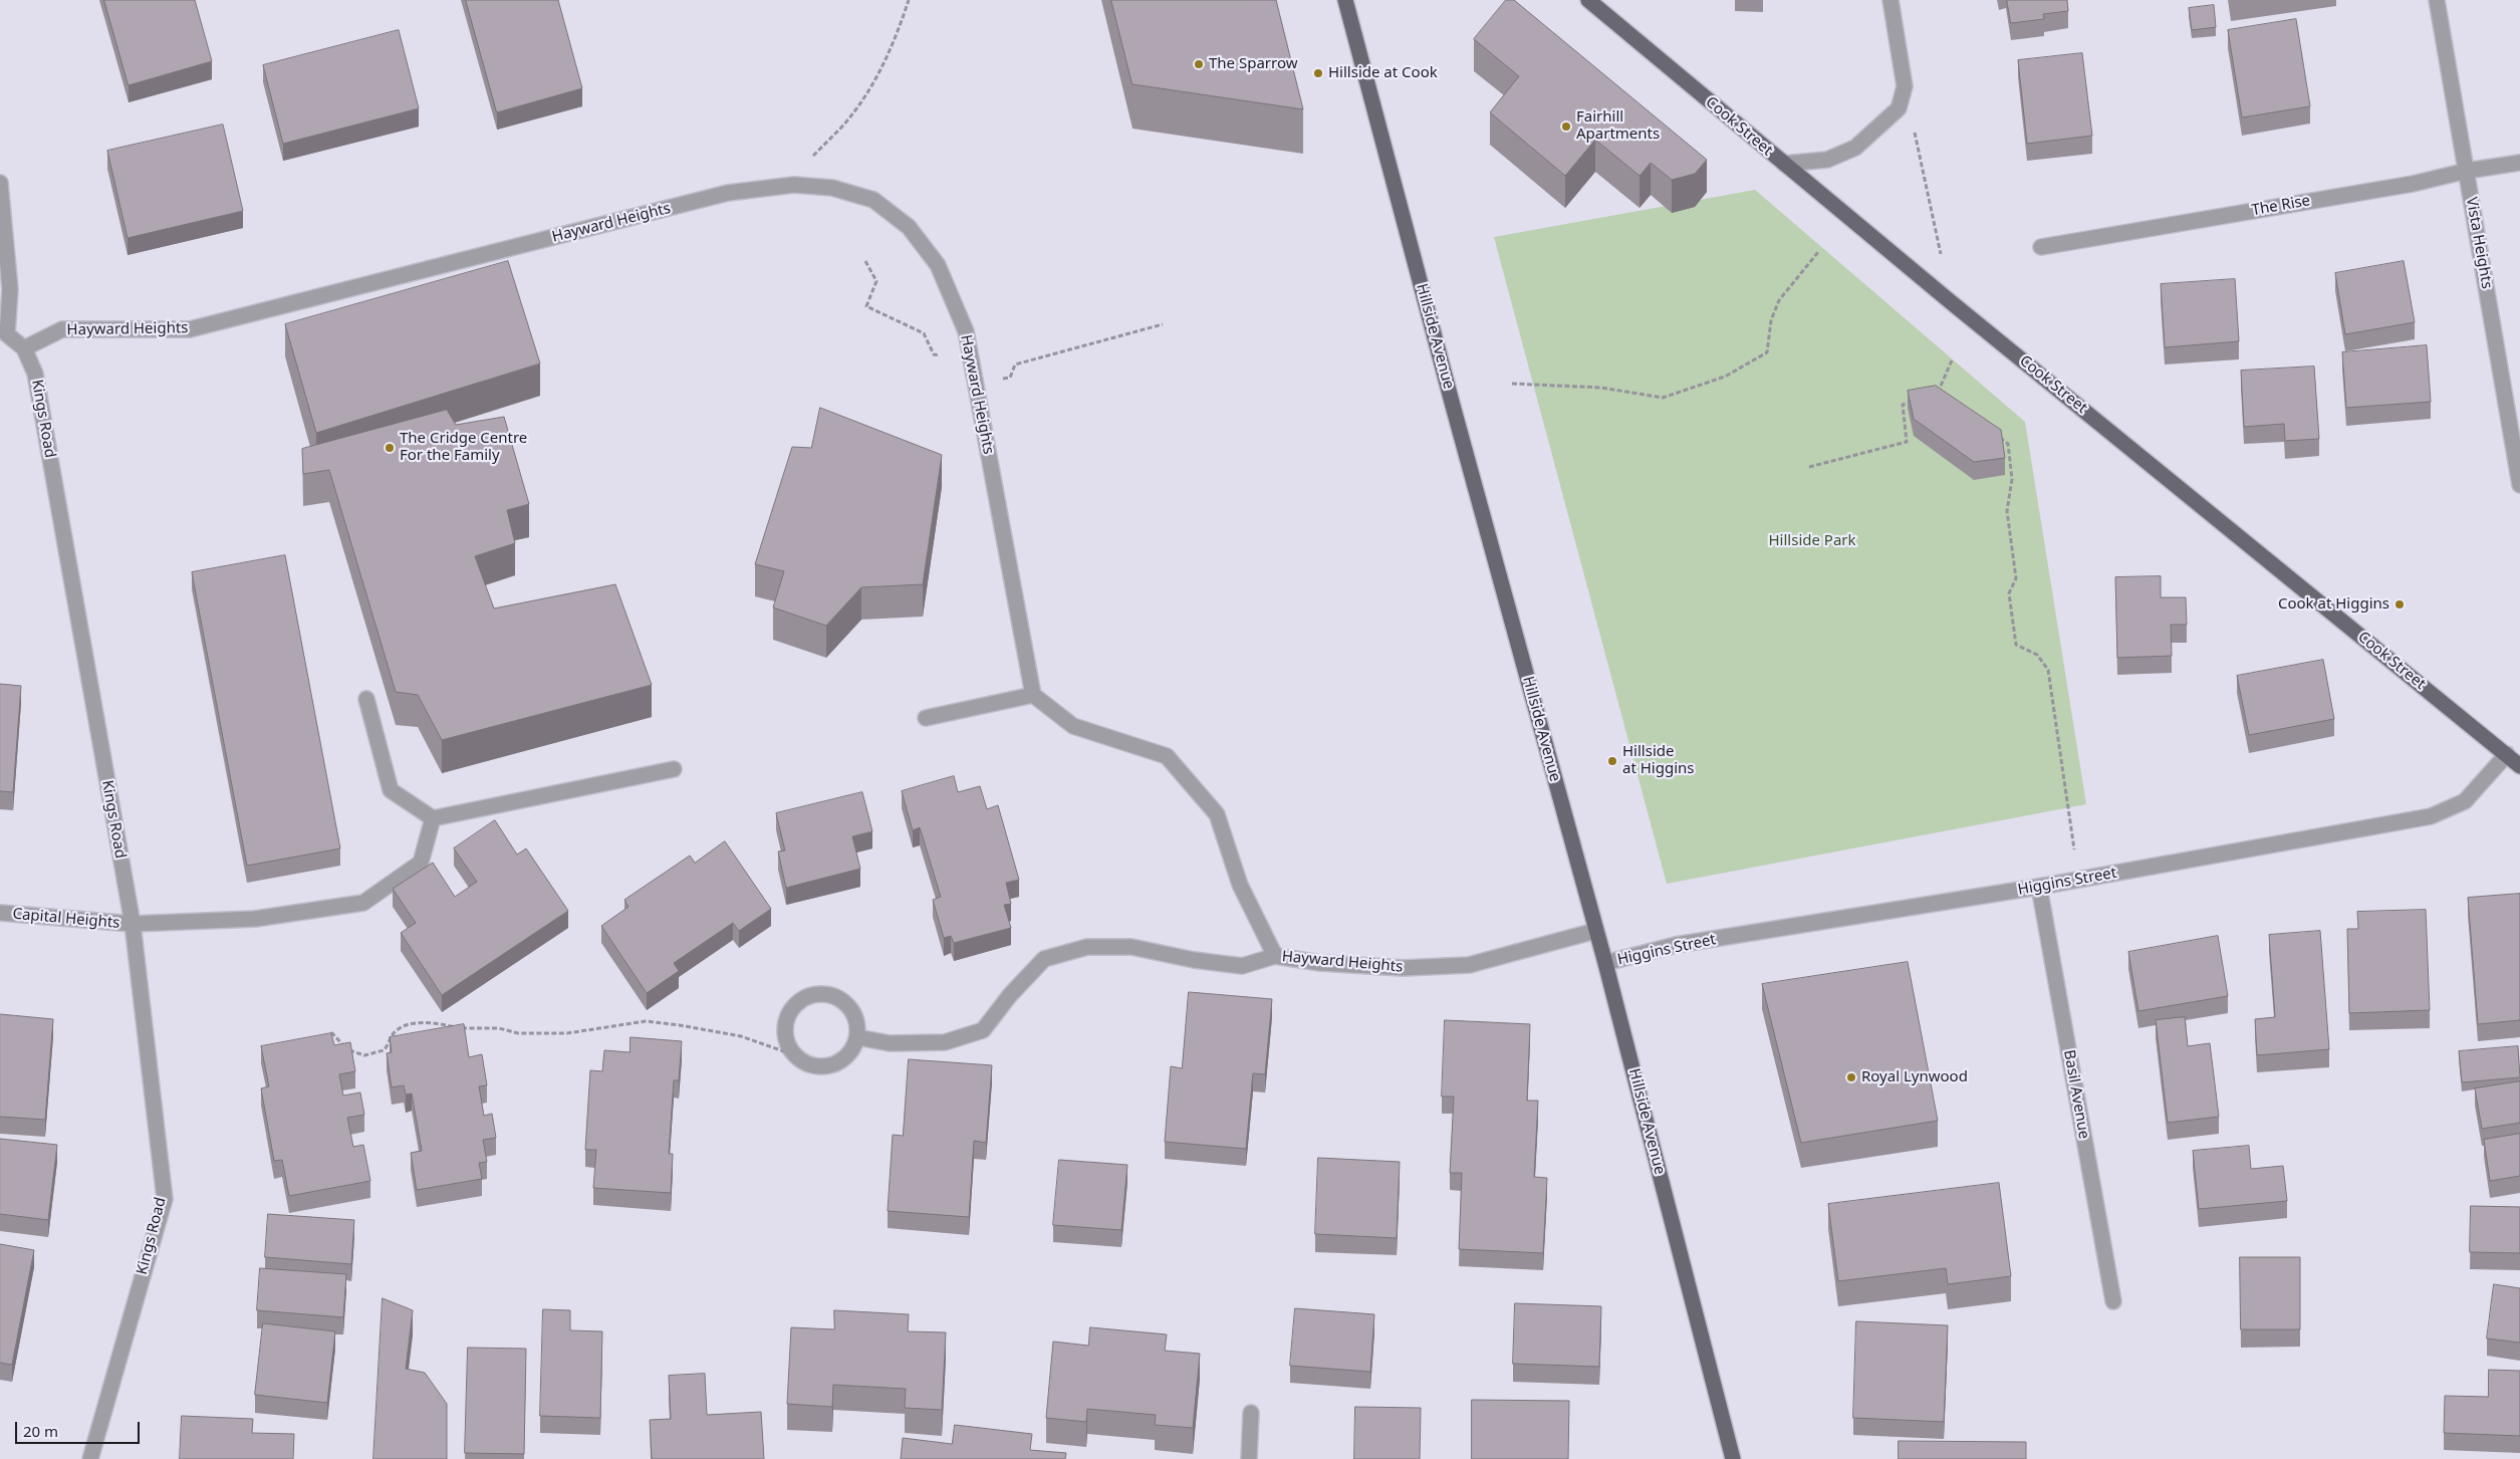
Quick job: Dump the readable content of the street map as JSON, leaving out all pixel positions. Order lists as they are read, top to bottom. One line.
{"streets":{"main road":["Cook Street","Hillside Avenue"],"street":["The Rise","Hayward Heights","Vista Heights","Kings Road","Higgins Street","Capital Heights","Basil Avenue"]},"crossings":[["Cook Street","Higgins Street"],["The Rise","Vista Heights"],["Hayward Heights","Hillside Avenue"],["Hayward Heights","Kings Road"],["Hillside Avenue","Higgins Street"],["Kings Road","Capital Heights"],["Higgins Street","Basil Avenue"]],"parks":["Hillside Park"],"places":["The Sparrow","Hillside at Cook","Fairhill Apartments","The Cridge Centre For the Family","Cook at Higgins","Hillside at Higgins","Royal Lynwood"],"scale_bar":"20 m"}
